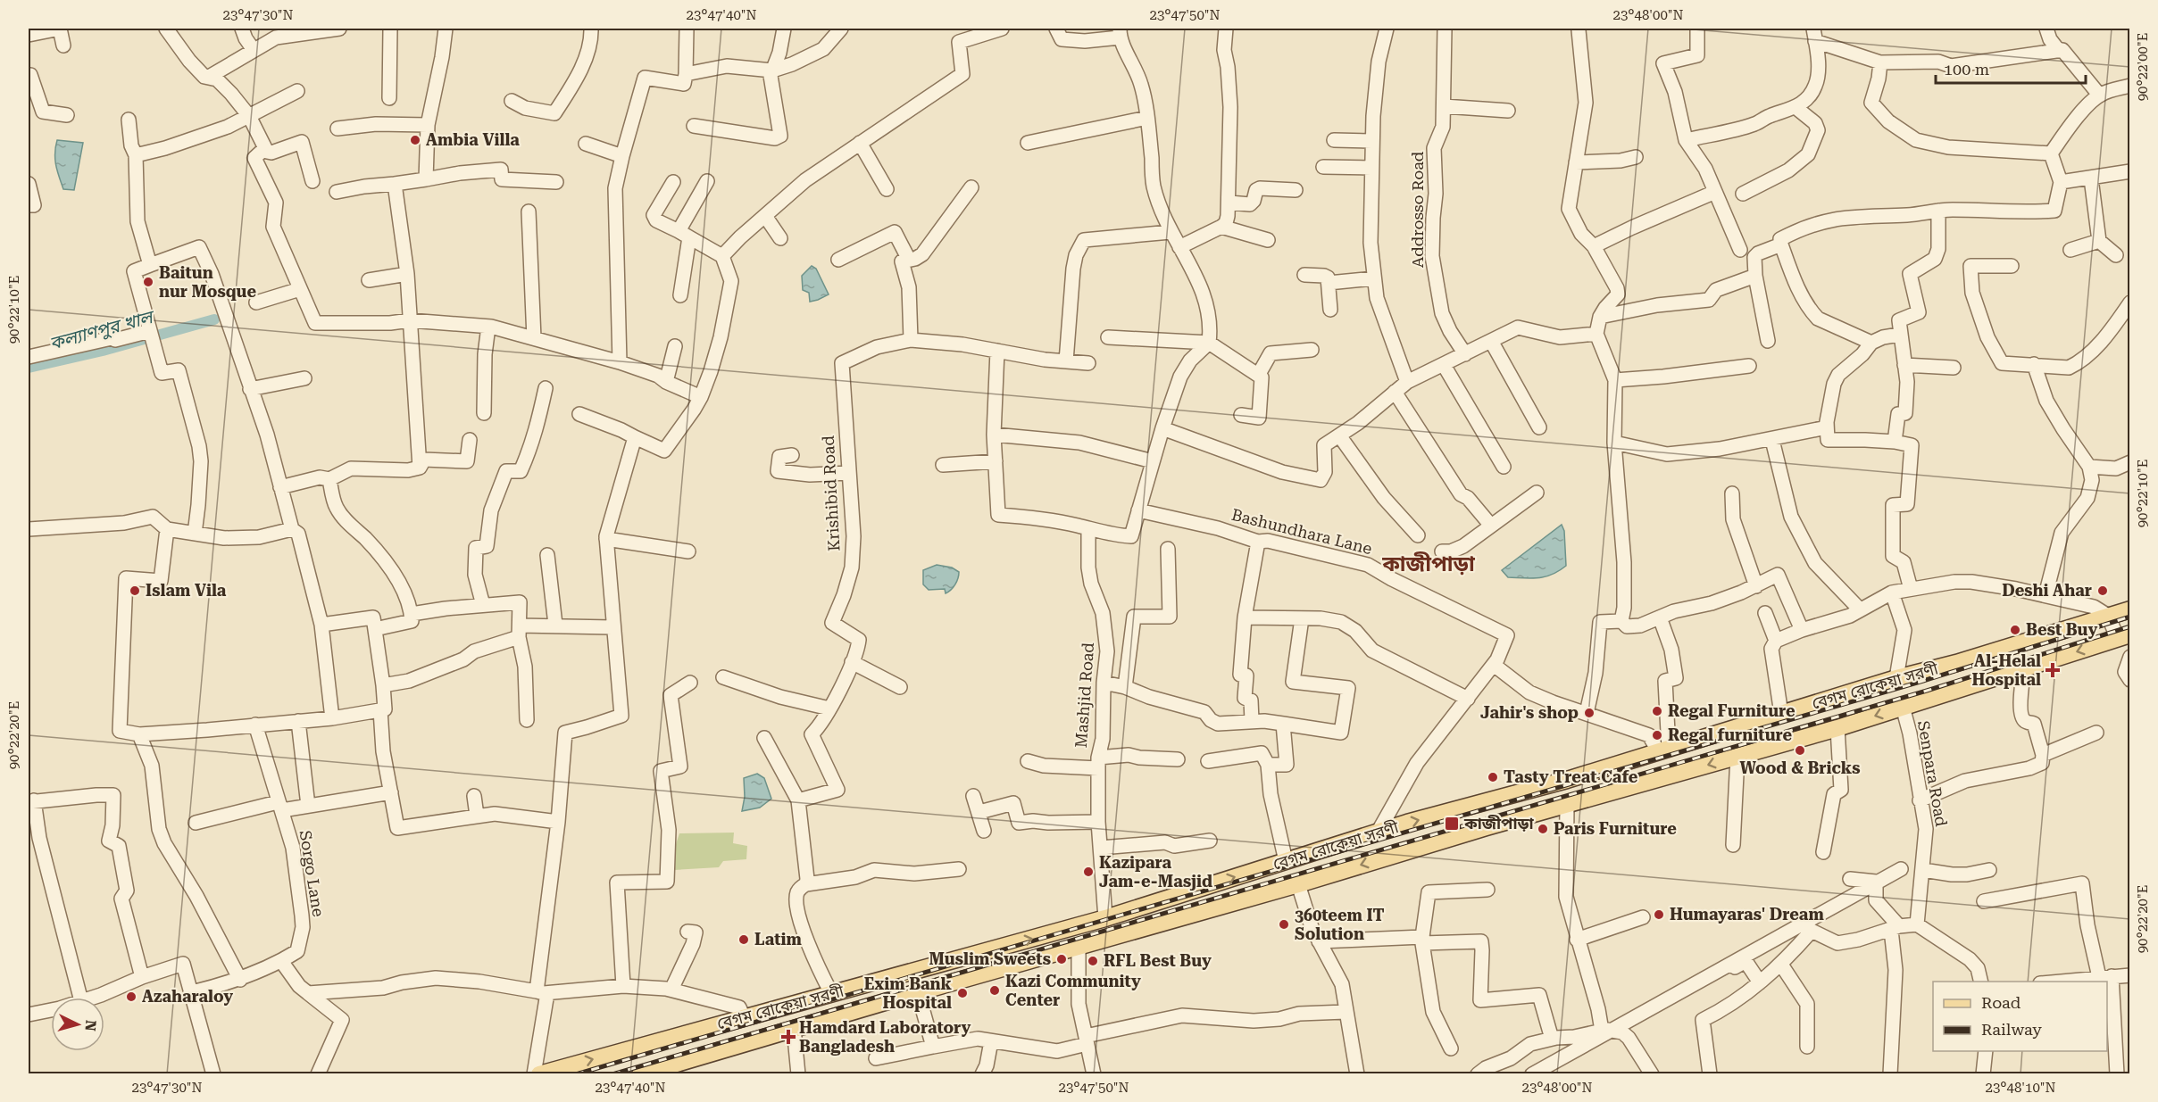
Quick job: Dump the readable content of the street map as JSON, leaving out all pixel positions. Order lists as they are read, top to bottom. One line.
{"streets":{"main road":["বেগম রোকেয়া সরণী"],"street":["Addrosso Road","Krishibid Road","Bashundhara Lane","Mashjid Road","Senpara Road","Sorgo Lane"]},"crossings":[["বেগম রোকেয়া সরণী","Mashjid Road"],["বেগম রোকেয়া সরণী","Senpara Road"]],"districts":["কাজীপাড়া"],"water":["কল্যাণপুর খাল"],"places":{"other":["Ambia Villa","Baitun nur Mosque","Islam Vila","Deshi Ahar","Best Buy","Regal Furniture","Jahir's shop","Regal furniture","Wood & Bricks","Tasty Treat Cafe","Paris Furniture","Kazipara Jam-e-Masjid","Humayaras' Dream","360teem IT Solution","Latim","Muslim Sweets","RFL Best Buy","Kazi Community Center","Exim Bank Hospital","Azaharaloy"],"health":["Al-Helal Hospital","Hamdard Laboratory Bangladesh"],"transit":["কাজীপাড়া"]},"legend":["Road","Railway"],"scale_bar":"100 m","north":"right","coordinates":["23°47'30\"N","23°47'40\"N","23°47'50\"N","23°48'00\"N","90°22'00\"E","90°22'10\"E","90°22'20\"E","23°48'10\"N"]}
